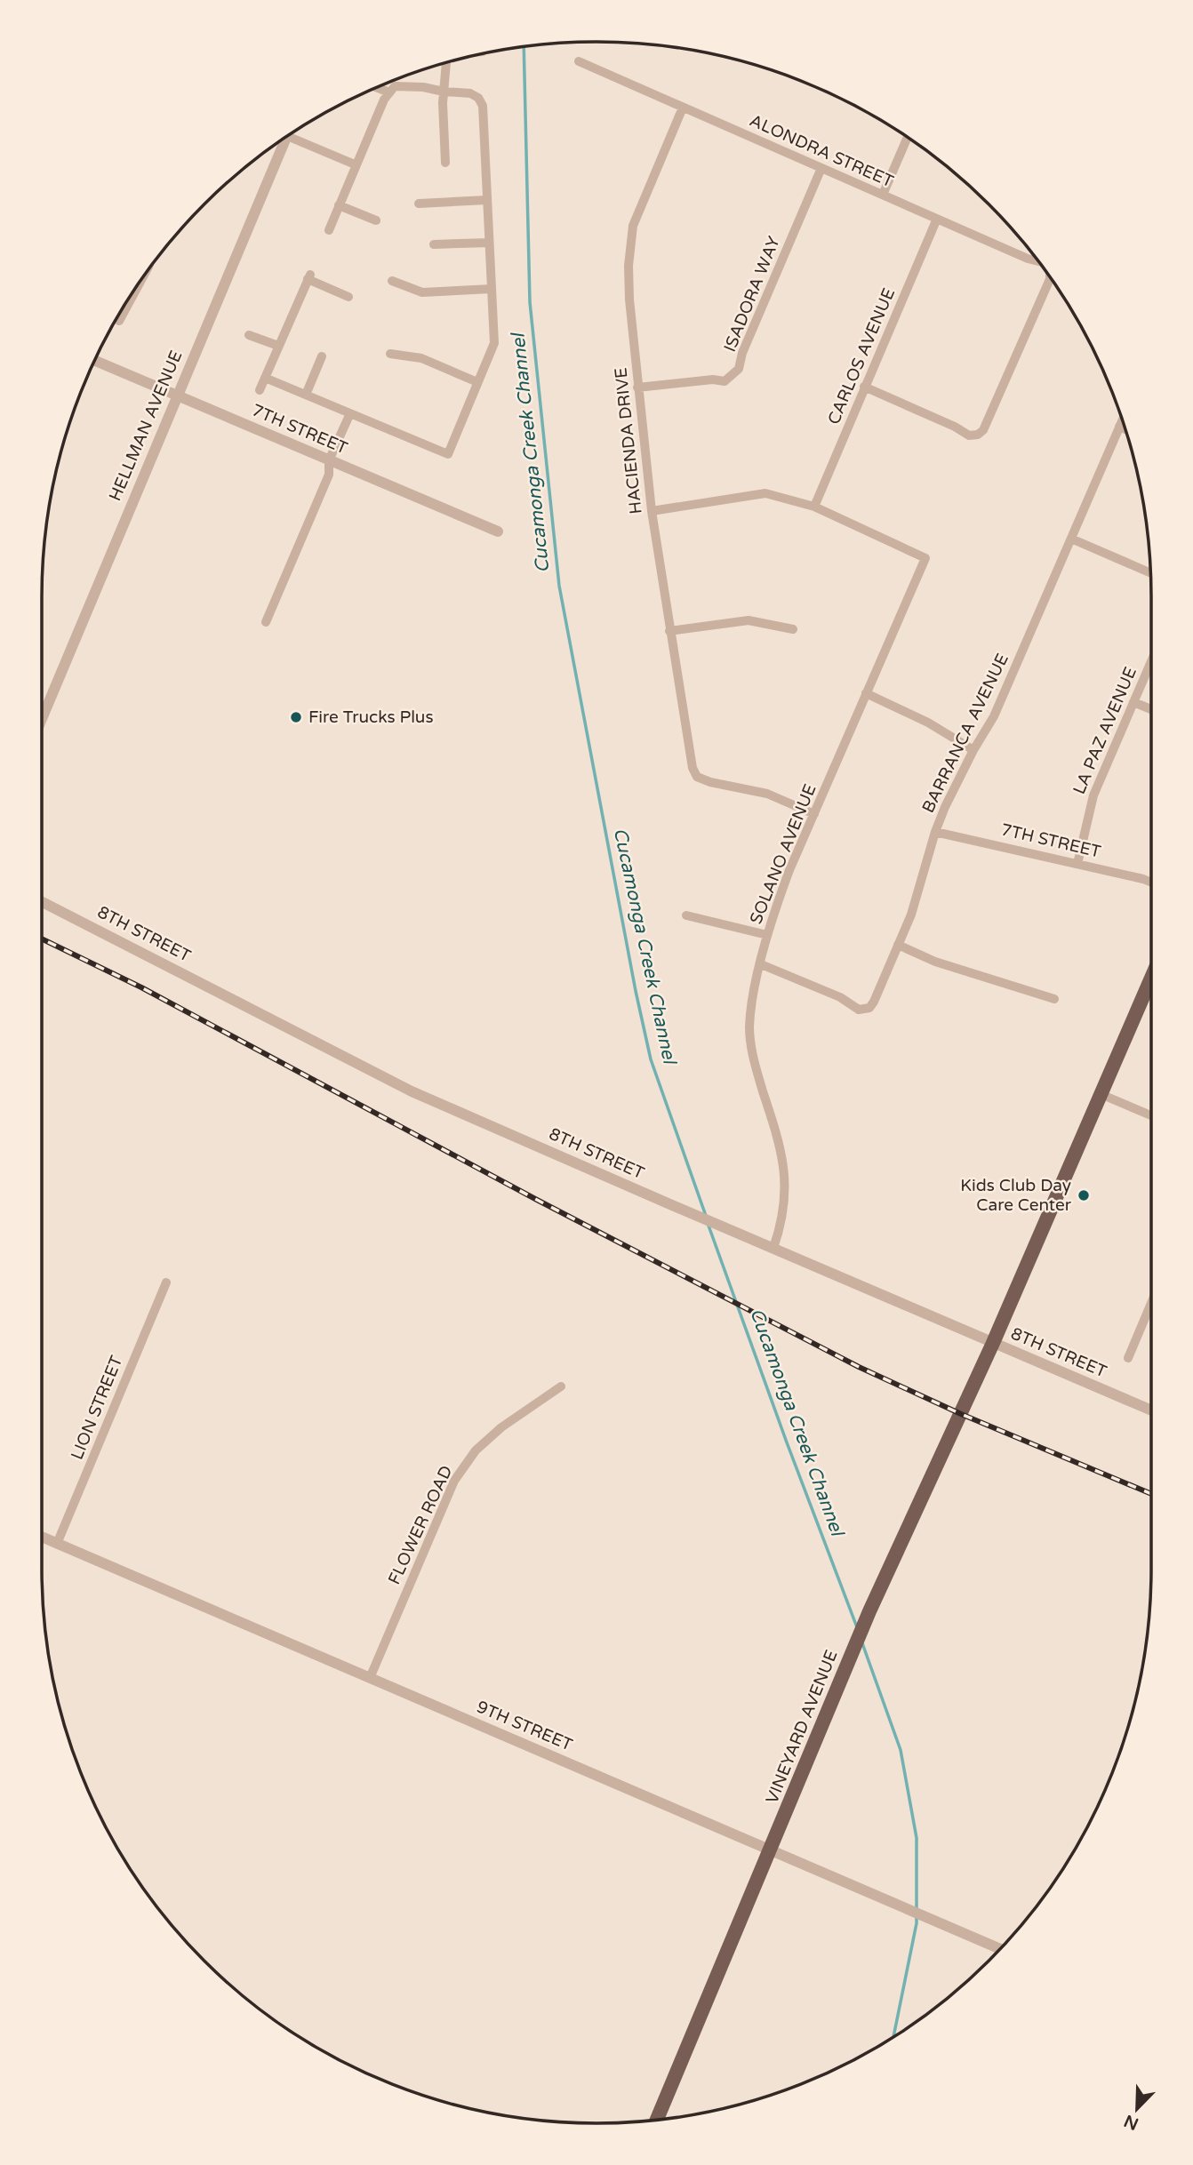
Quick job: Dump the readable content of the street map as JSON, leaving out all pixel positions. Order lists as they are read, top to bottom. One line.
{"streets":{"main road":["VINEYARD AVENUE"],"street":["ALONDRA STREET","ISADORA WAY","CARLOS AVENUE","HELLMAN AVENUE","7TH STREET","HACIENDA DRIVE","LA PAZ AVENUE","BARRANCA AVENUE","SOLANO AVENUE","8TH STREET","LION STREET","FLOWER ROAD","9TH STREET"]},"crossings":[["ALONDRA STREET","ISADORA WAY"],["ALONDRA STREET","CARLOS AVENUE"],["ALONDRA STREET","HACIENDA DRIVE"],["ISADORA WAY","HACIENDA DRIVE"],["CARLOS AVENUE","SOLANO AVENUE"],["HELLMAN AVENUE","7TH STREET"],["7TH STREET","LA PAZ AVENUE"],["7TH STREET","BARRANCA AVENUE"],["HACIENDA DRIVE","SOLANO AVENUE"],["BARRANCA AVENUE","SOLANO AVENUE"],["SOLANO AVENUE","8TH STREET"],["8TH STREET","VINEYARD AVENUE"],["LION STREET","9TH STREET"],["FLOWER ROAD","9TH STREET"],["9TH STREET","VINEYARD AVENUE"]],"water":["Cucamonga Creek Channel"],"places":["Fire Trucks Plus","Kids Club Day Care Center"],"north":"bottom left"}
